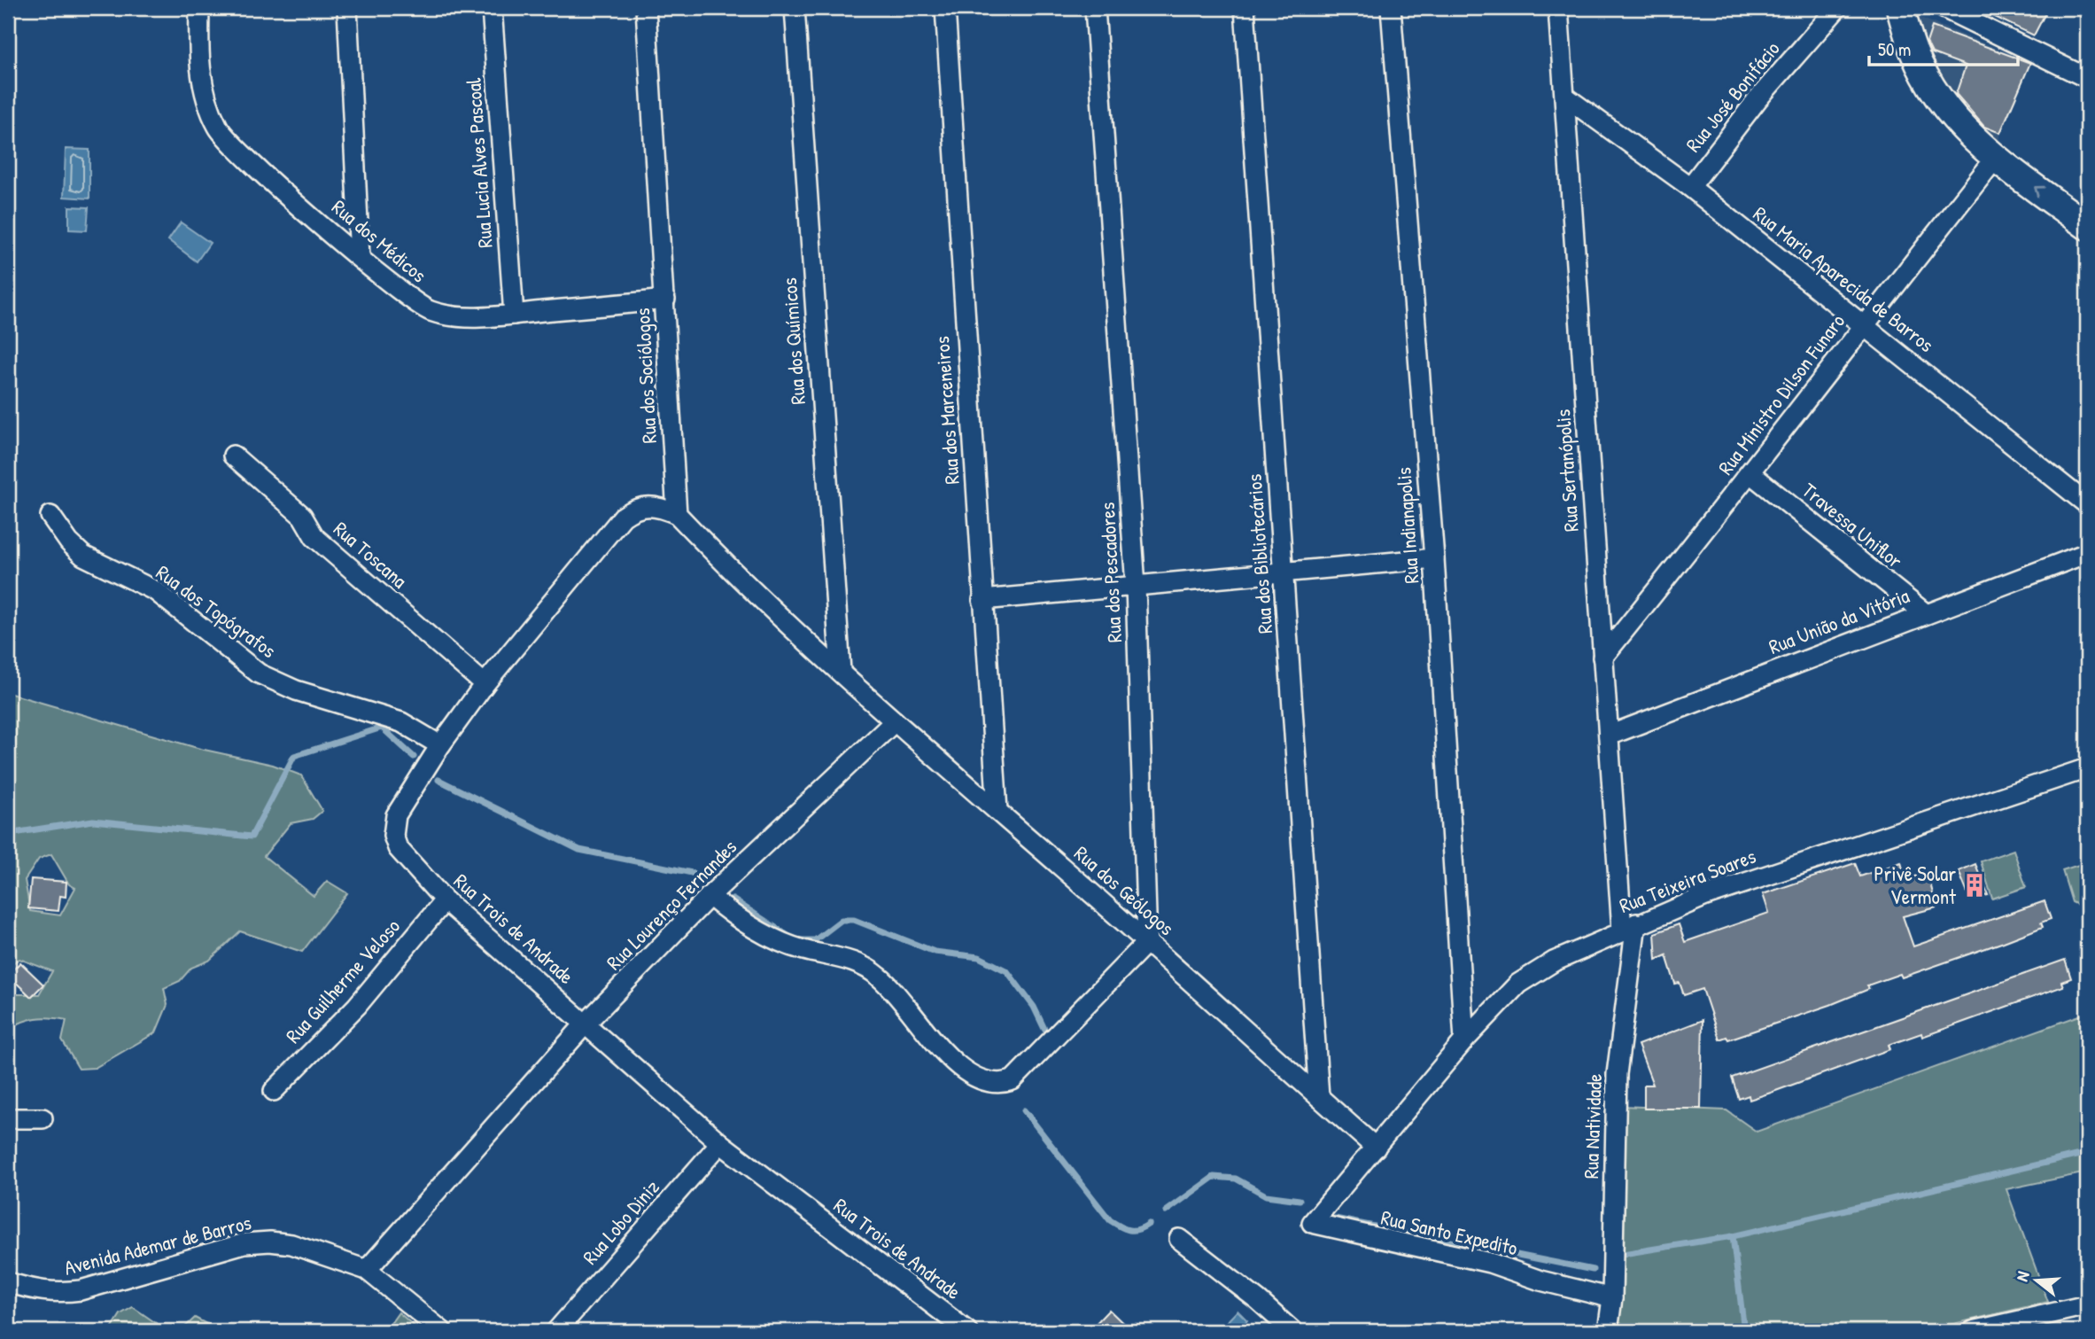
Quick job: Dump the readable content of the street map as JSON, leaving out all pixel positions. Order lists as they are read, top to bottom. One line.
{"streets":{"street":["Rua José Bonifácio","Rua Lucia Alves Pascoal","Rua dos Médicos","Rua Maria Aparecida de Barros","Rua dos Químicos","Rua dos Sociólogos","Rua Ministro Dilson Funaro","Rua dos Marceneiros","Rua Sertanópolis","Rua Indianapolis","Travessa Uniflor","Rua dos Bibliotecários","Rua Toscana","Rua dos Pescadores","Rua dos Topógrafos","Rua União da Vitória","Rua Teixeira Soares","Rua dos Geólogos","Rua Lourenço Fernandes","Rua Trois de Andrade","Rua Guilherme Veloso","Rua Natividade","Rua Lobo Diniz","Rua Santo Expedito","Avenida Ademar de Barros"]},"crossings":[["Rua José Bonifácio","Rua Maria Aparecida de Barros"],["Rua Lucia Alves Pascoal","Rua dos Médicos"],["Rua dos Médicos","Rua dos Sociólogos"],["Rua Maria Aparecida de Barros","Rua Ministro Dilson Funaro"],["Rua Maria Aparecida de Barros","Rua Sertanópolis"],["Rua dos Químicos","Rua dos Geólogos"],["Rua dos Sociólogos","Rua Trois de Andrade"],["Rua Ministro Dilson Funaro","Rua Sertanópolis"],["Rua Ministro Dilson Funaro","Travessa Uniflor"],["Rua dos Marceneiros","Rua dos Geólogos"],["Rua Sertanópolis","Rua União da Vitória"],["Rua Sertanópolis","Rua Teixeira Soares"],["Rua Sertanópolis","Rua Natividade"],["Rua Indianapolis","Rua Teixeira Soares"],["Travessa Uniflor","Rua União da Vitória"],["Rua dos Bibliotecários","Rua dos Geólogos"],["Rua Toscana","Rua Trois de Andrade"],["Rua dos Pescadores","Rua dos Geólogos"],["Rua dos Topógrafos","Rua Trois de Andrade"],["Rua Teixeira Soares","Rua dos Geólogos"],["Rua Teixeira Soares","Rua Natividade"],["Rua Teixeira Soares","Rua Santo Expedito"],["Rua dos Geólogos","Rua Lourenço Fernandes"],["Rua Lourenço Fernandes","Rua Trois de Andrade"],["Rua Lourenço Fernandes","Avenida Ademar de Barros"],["Rua Trois de Andrade","Rua Guilherme Veloso"],["Rua Trois de Andrade","Rua Lobo Diniz"],["Rua Natividade","Rua Santo Expedito"]],"places":{"building":["Privê Solar Vermont"]},"scale_bar":"50 m","north":"left"}
